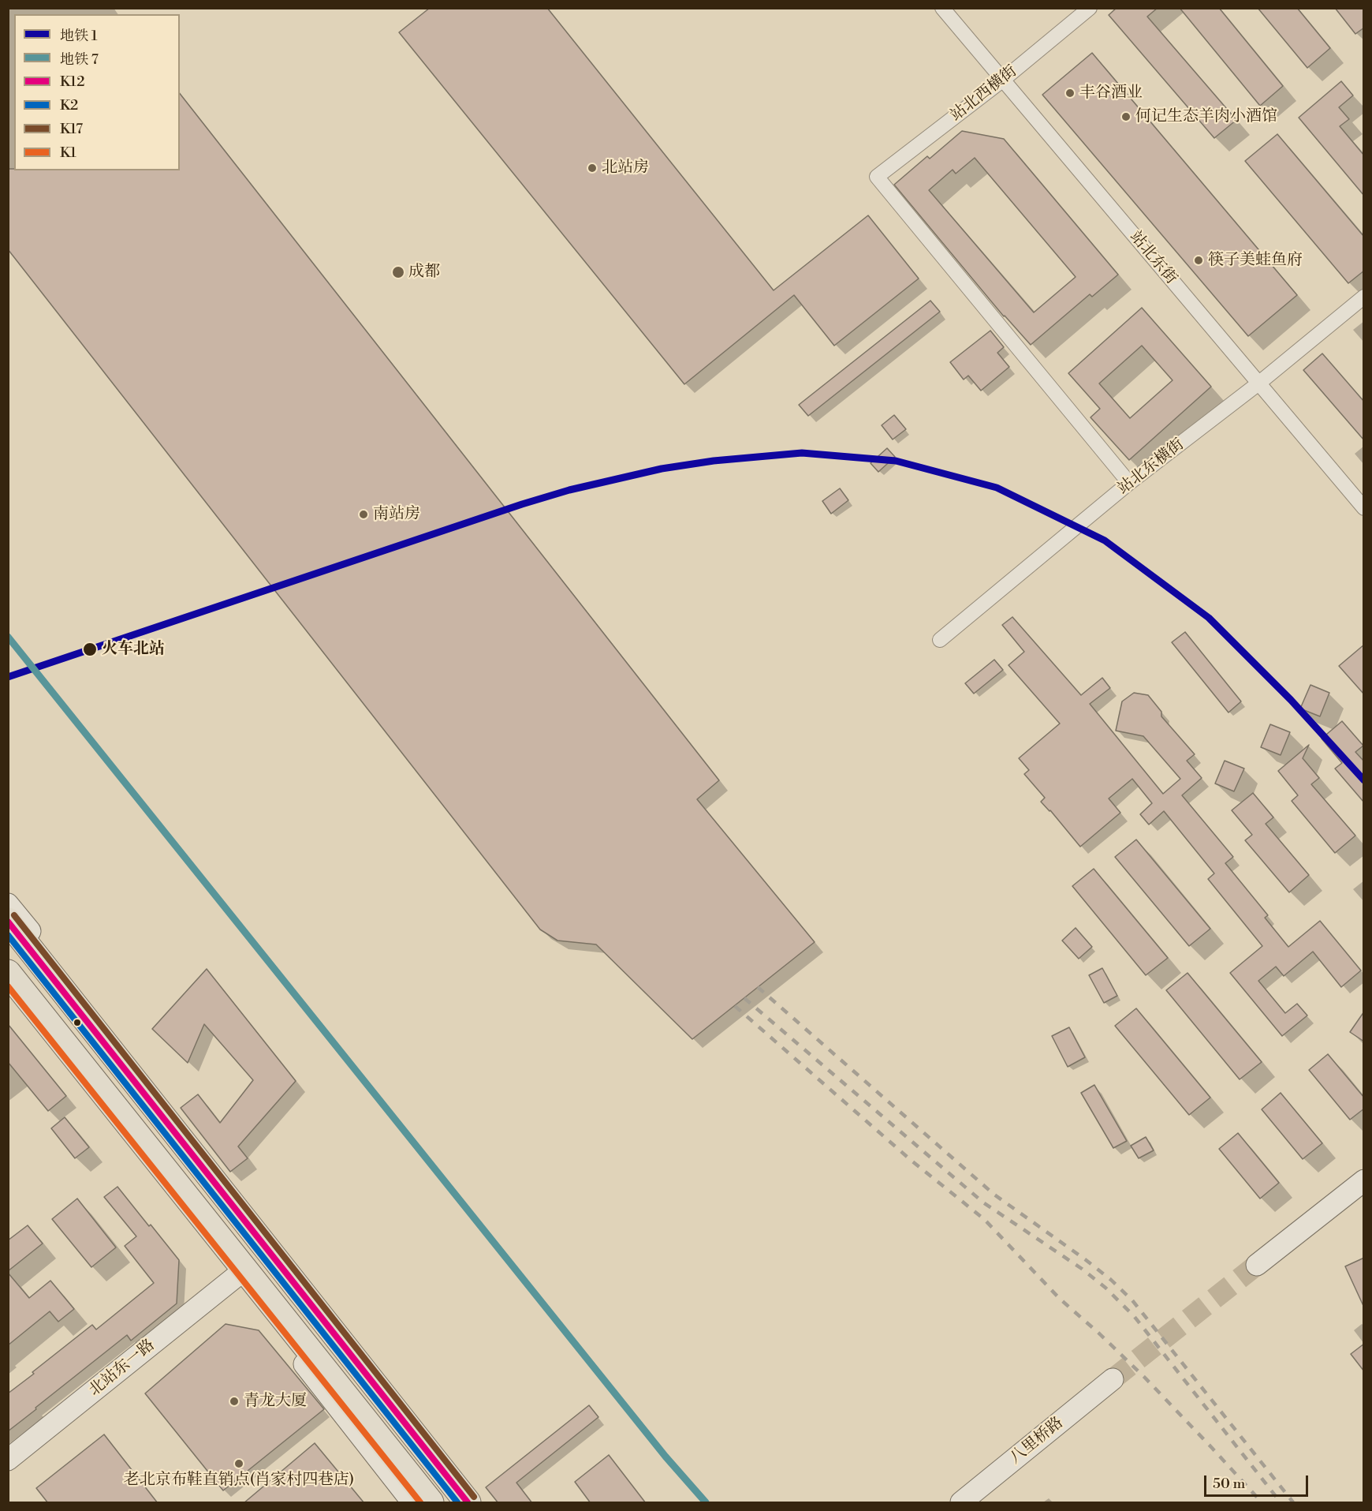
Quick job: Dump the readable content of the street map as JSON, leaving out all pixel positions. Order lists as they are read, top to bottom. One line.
{"streets":{"main road":["北站东一路","八里桥路"],"street":["站北西横街","站北东街","站北东横街"]},"crossings":[["站北西横街","站北东街"],["站北西横街","站北东横街"],["站北东街","站北东横街"]],"places":["丰谷酒业","何记生态羊肉小酒馆","北站房","筷子美蛙鱼府","成都","南站房","火车北站","青龙大厦","老北京布鞋直销点(肖家村四巷店)"],"lines":["metro line 1","metro line 7","transit line K17","transit line K12","transit line K2","transit line K1"],"legend":["地铁 1","地铁 7","K12","K2","K17","K1"],"scale_bar":"50 m"}
